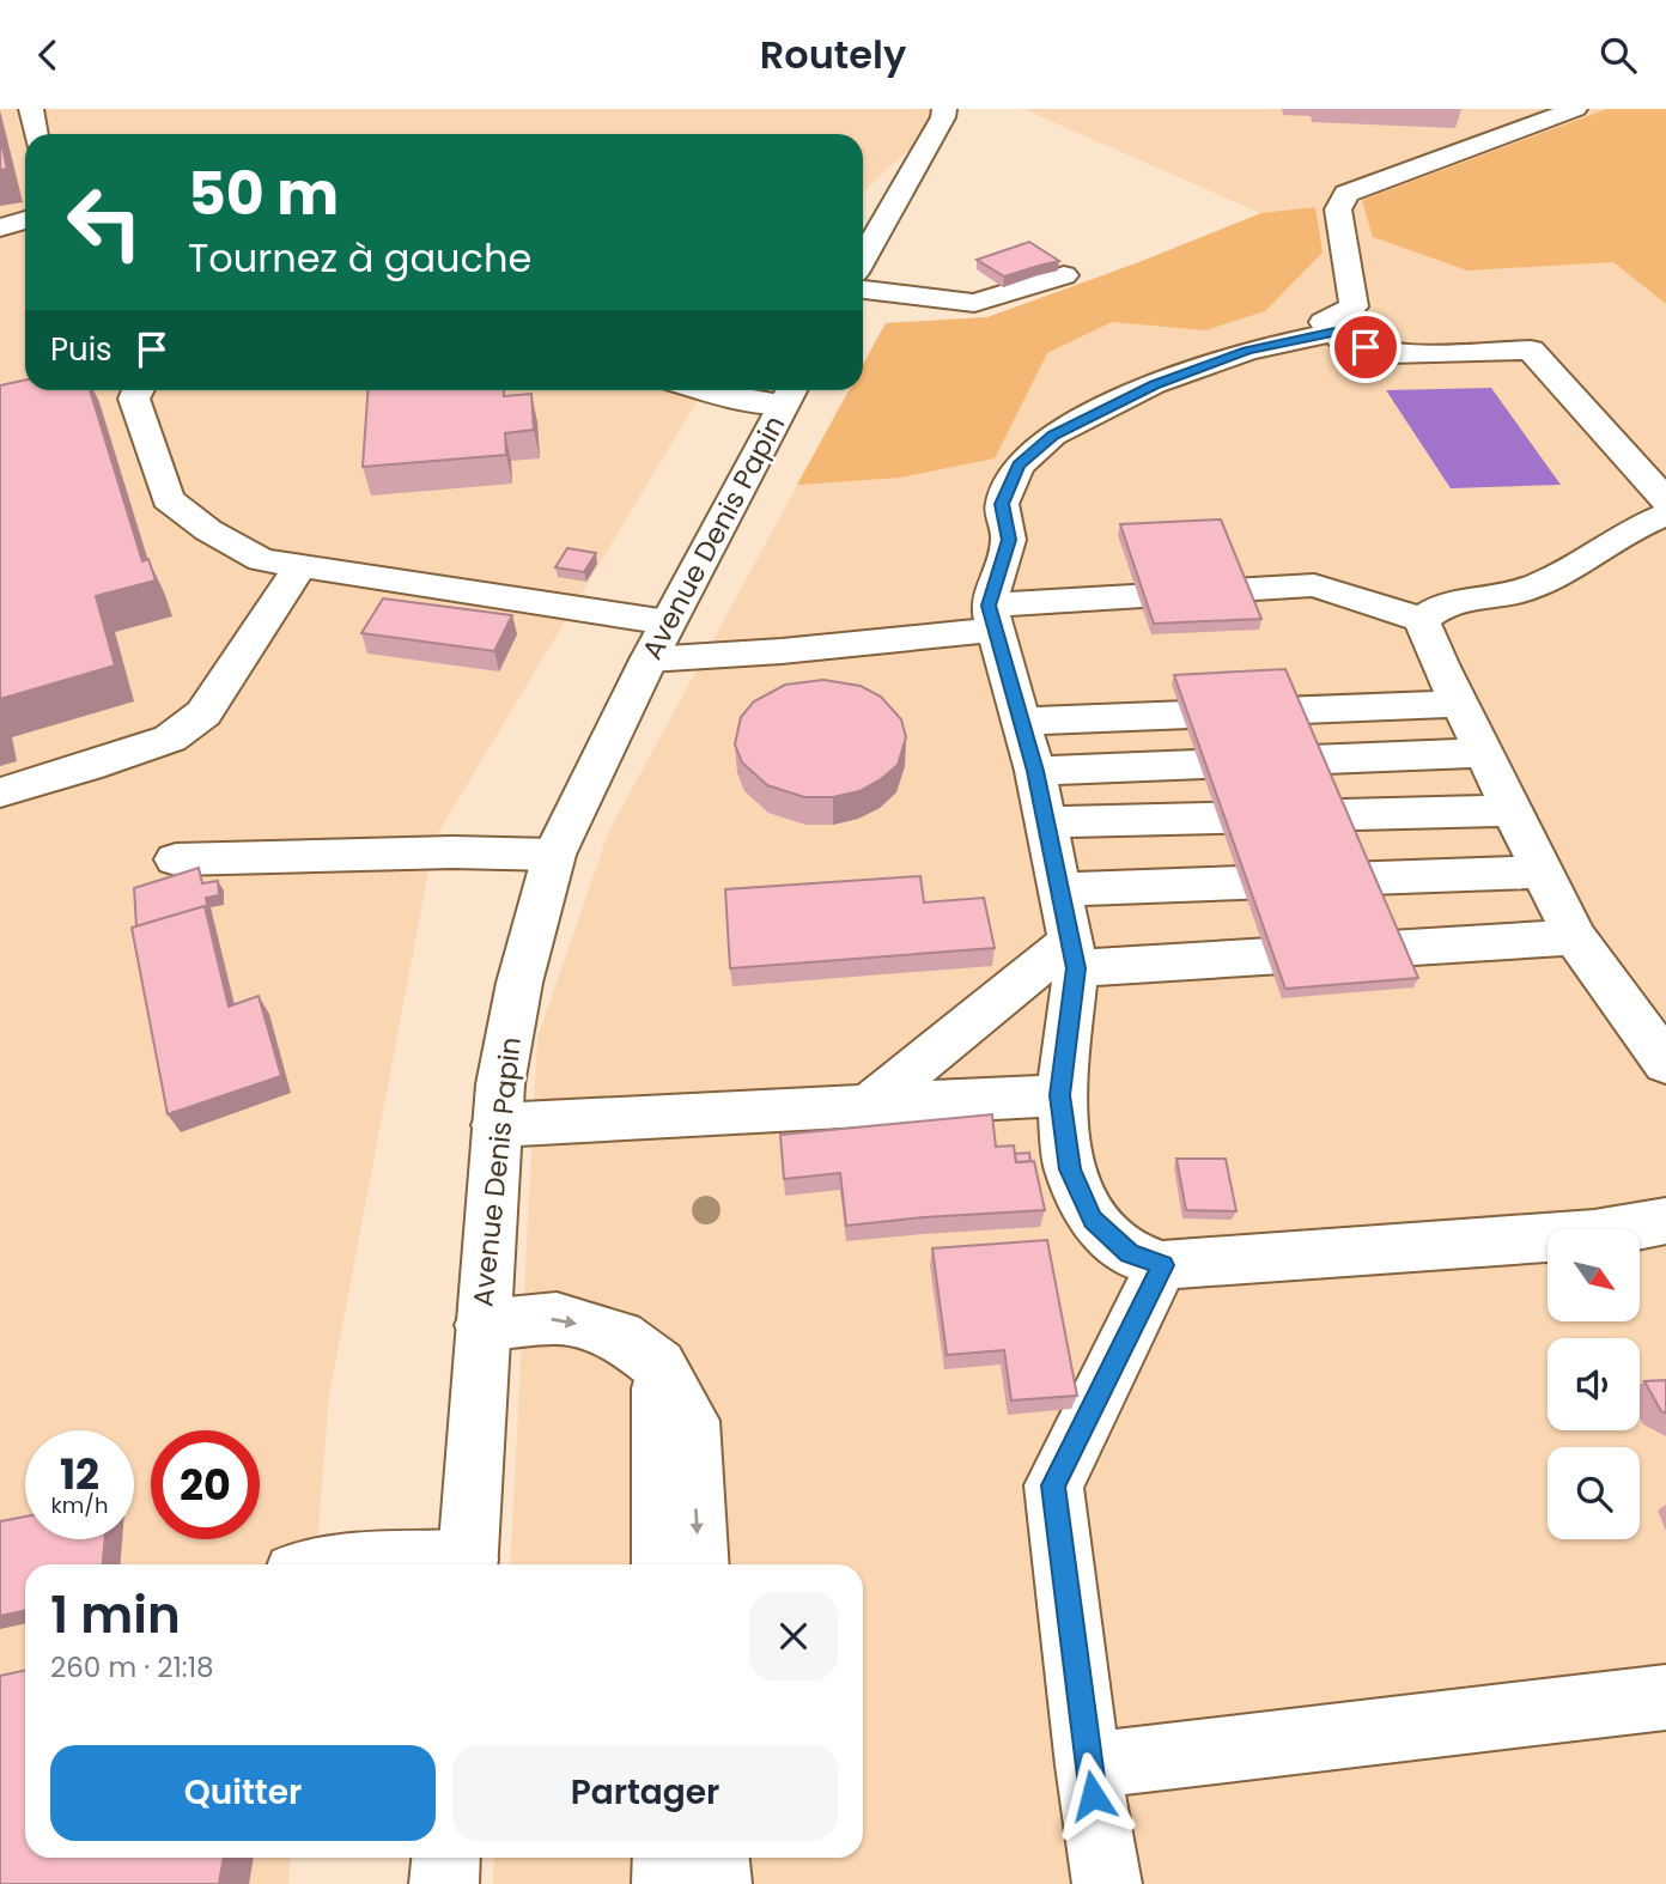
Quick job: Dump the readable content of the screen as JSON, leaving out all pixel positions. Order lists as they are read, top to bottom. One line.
{"streets":{"main road":["Avenue Denis Papin"]},"north":"bottom right","page":{"header":"Routely","turn":["50 m","Tournez à gauche"],"then":"Puis","speed":"12 km/h","limit":"20","heading":["1 min","260 m · 21:18"],"buttons":["Quitter","Partager"]}}
